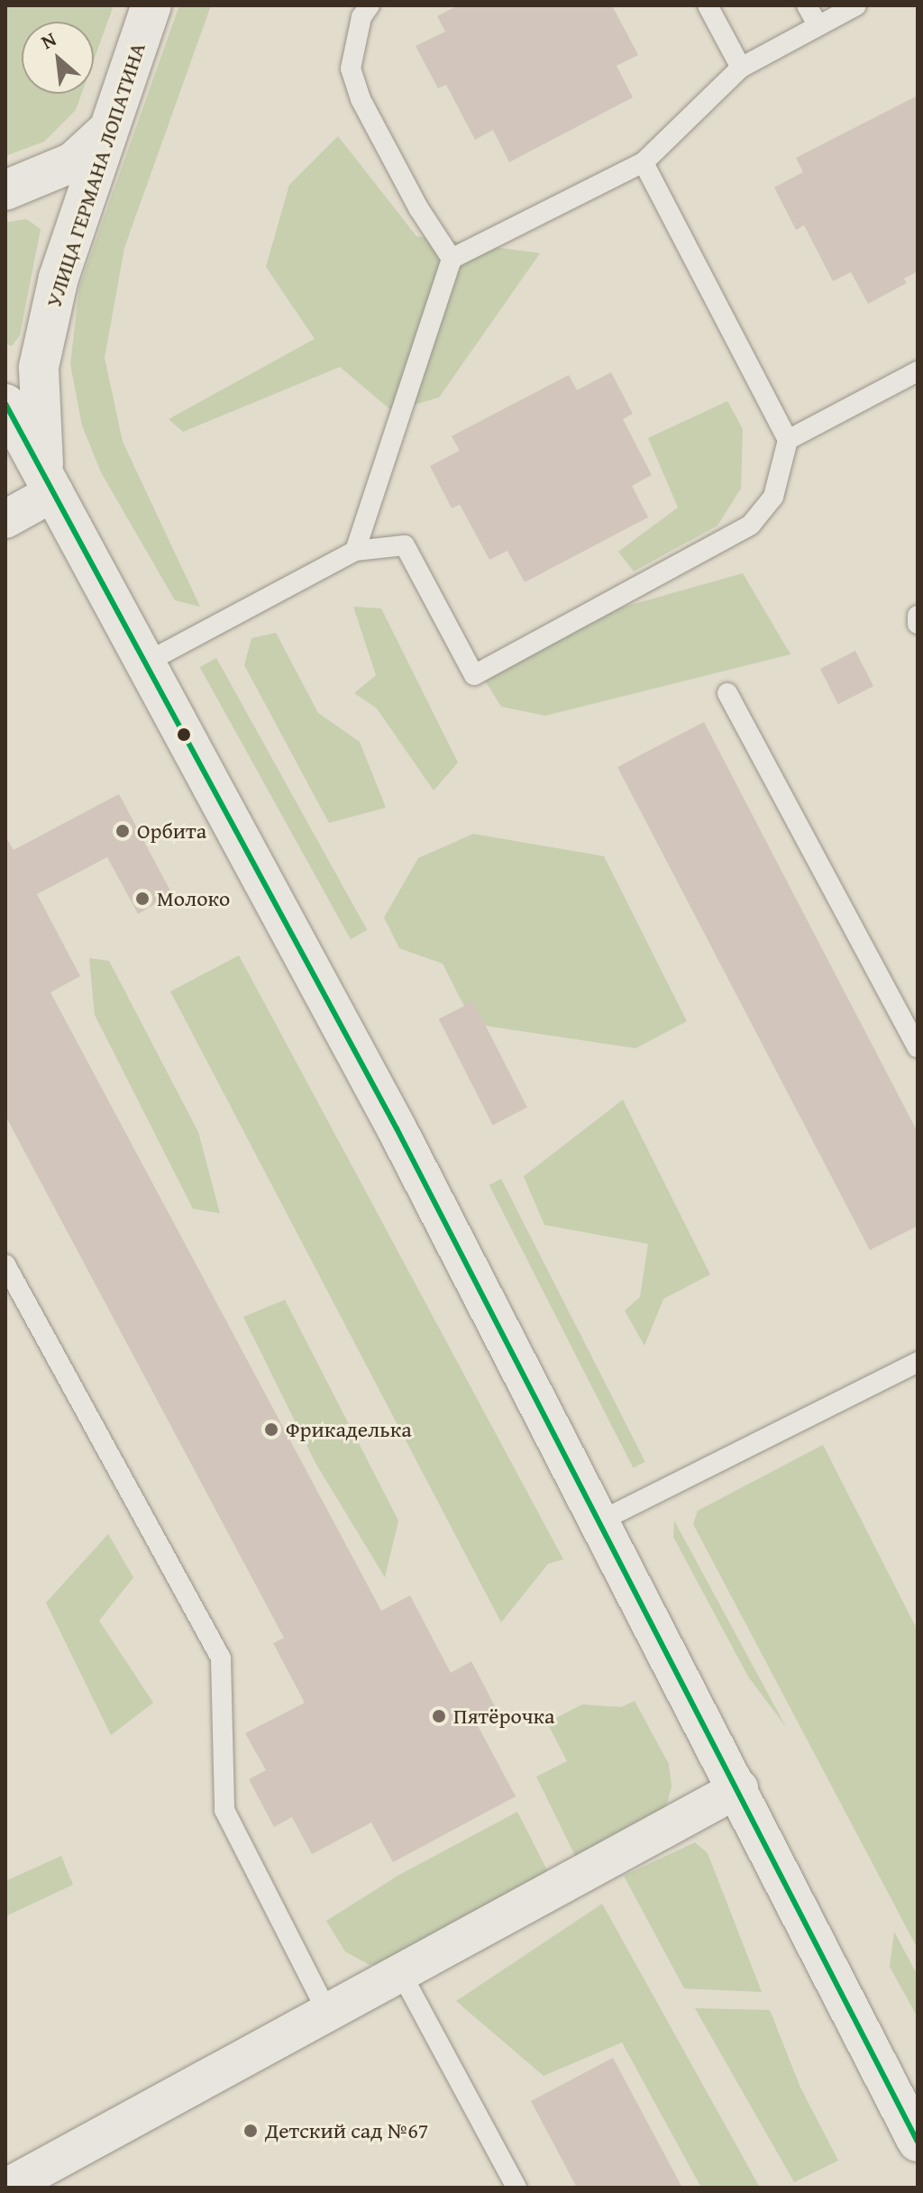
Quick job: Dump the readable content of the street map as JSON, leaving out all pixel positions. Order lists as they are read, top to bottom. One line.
{"streets":{"street":["УЛИЦА ГЕРМАНА ЛОПАТИНА"]},"places":["Орбита","Молоко","Фрикаделька","Пятёрочка","Детский сад №67"],"north":"top left"}
